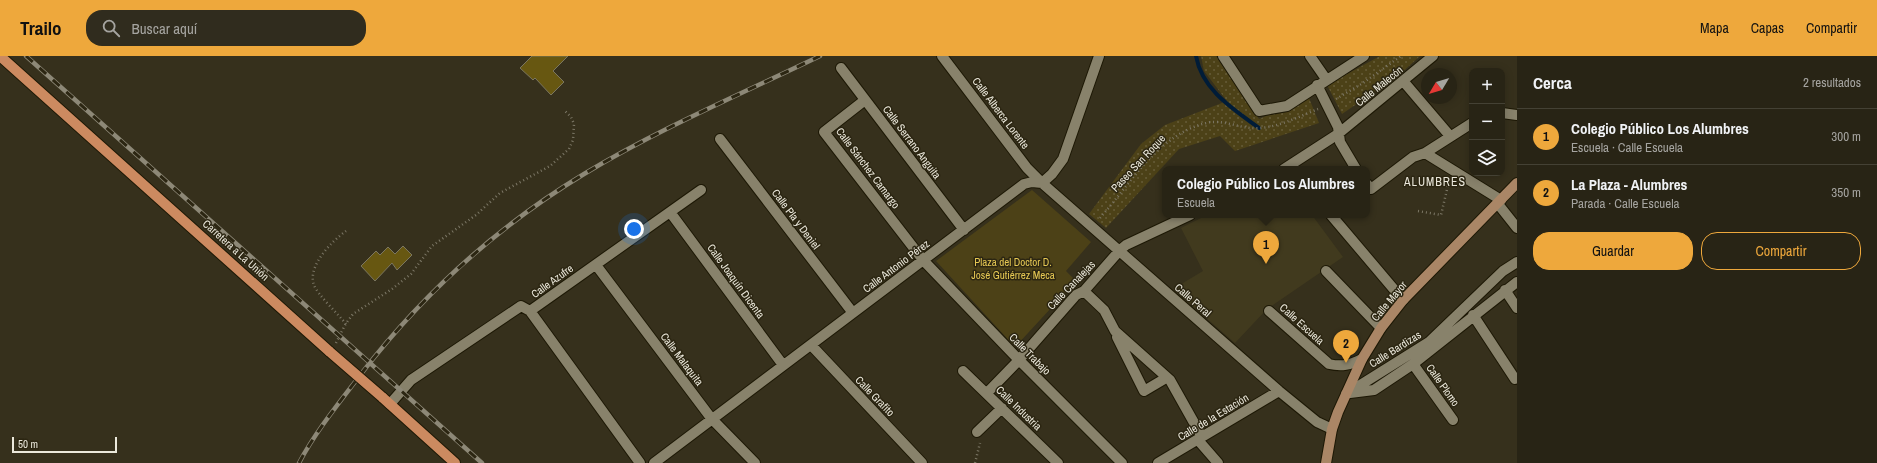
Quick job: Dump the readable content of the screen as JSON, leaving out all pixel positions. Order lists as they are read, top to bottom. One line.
{"streets":{"main road":["Carretera a La Unión"],"street":["Calle Malecón","Calle Alberca Lorente","Calle Serrano Anguita","Calle Sánchez Camargo","Calle Pla y Deniel","Calle Antonio Pérez","Calle Azufre","Calle Joaquín Dicenta","Calle Canalejas","Calle Peral","Calle Mayor","Calle Escuela","Calle Bardizas","Calle Trabajo","Calle Malaquita","Calle Plomo","Calle Grafito","Calle Industria","Calle de la Estación"],"path":["Paseo San Roque"]},"crossings":[["Calle Alberca Lorente","Calle Antonio Pérez"],["Calle Alberca Lorente","Calle Peral"],["Calle Serrano Anguita","Calle Sánchez Camargo"],["Calle Serrano Anguita","Calle Antonio Pérez"],["Paseo San Roque","Calle Peral"],["Calle Sánchez Camargo","Calle Antonio Pérez"],["Calle Sánchez Camargo","Calle Trabajo"],["Calle Pla y Deniel","Calle Antonio Pérez"],["Calle Antonio Pérez","Calle Joaquín Dicenta"],["Calle Antonio Pérez","Calle Peral"],["Calle Antonio Pérez","Calle Trabajo"],["Calle Antonio Pérez","Calle Malaquita"],["Calle Antonio Pérez","Calle Grafito"],["Calle Azufre","Calle Joaquín Dicenta"],["Calle Azufre","Calle Malaquita"],["Calle Canalejas","Calle Peral"],["Calle Canalejas","Calle Trabajo"],["Calle Canalejas","Calle Industria"],["Calle Peral","Calle Mayor"],["Calle Peral","Calle de la Estación"],["Calle Mayor","Calle Escuela"],["Calle Mayor","Calle Bardizas"],["Calle Bardizas","Calle Plomo"]],"districts":["ALUMBRES"],"parks":["Plaza del Doctor D. José Gutiérrez Meca"],"scale_bar":"50 m","north":"bottom left","page":{"header":"Trailo","search":"Buscar aquí","nav":["Mapa","Capas","Compartir"],"heading":["Cerca","2 resultados"],"map_buttons":["+","−"],"list":[{"mark":"1","name":"Colegio Público Los Alumbres","note":"Escuela · Calle Escuela","value":"300 m"},{"mark":"2","name":"La Plaza - Alumbres","note":"Parada · Calle Escuela","value":"350 m"}],"popup":["Colegio Público Los Alumbres","Escuela"],"buttons":["Guardar","Compartir"],"pins":["1","2"],"scale":"50 m"}}
